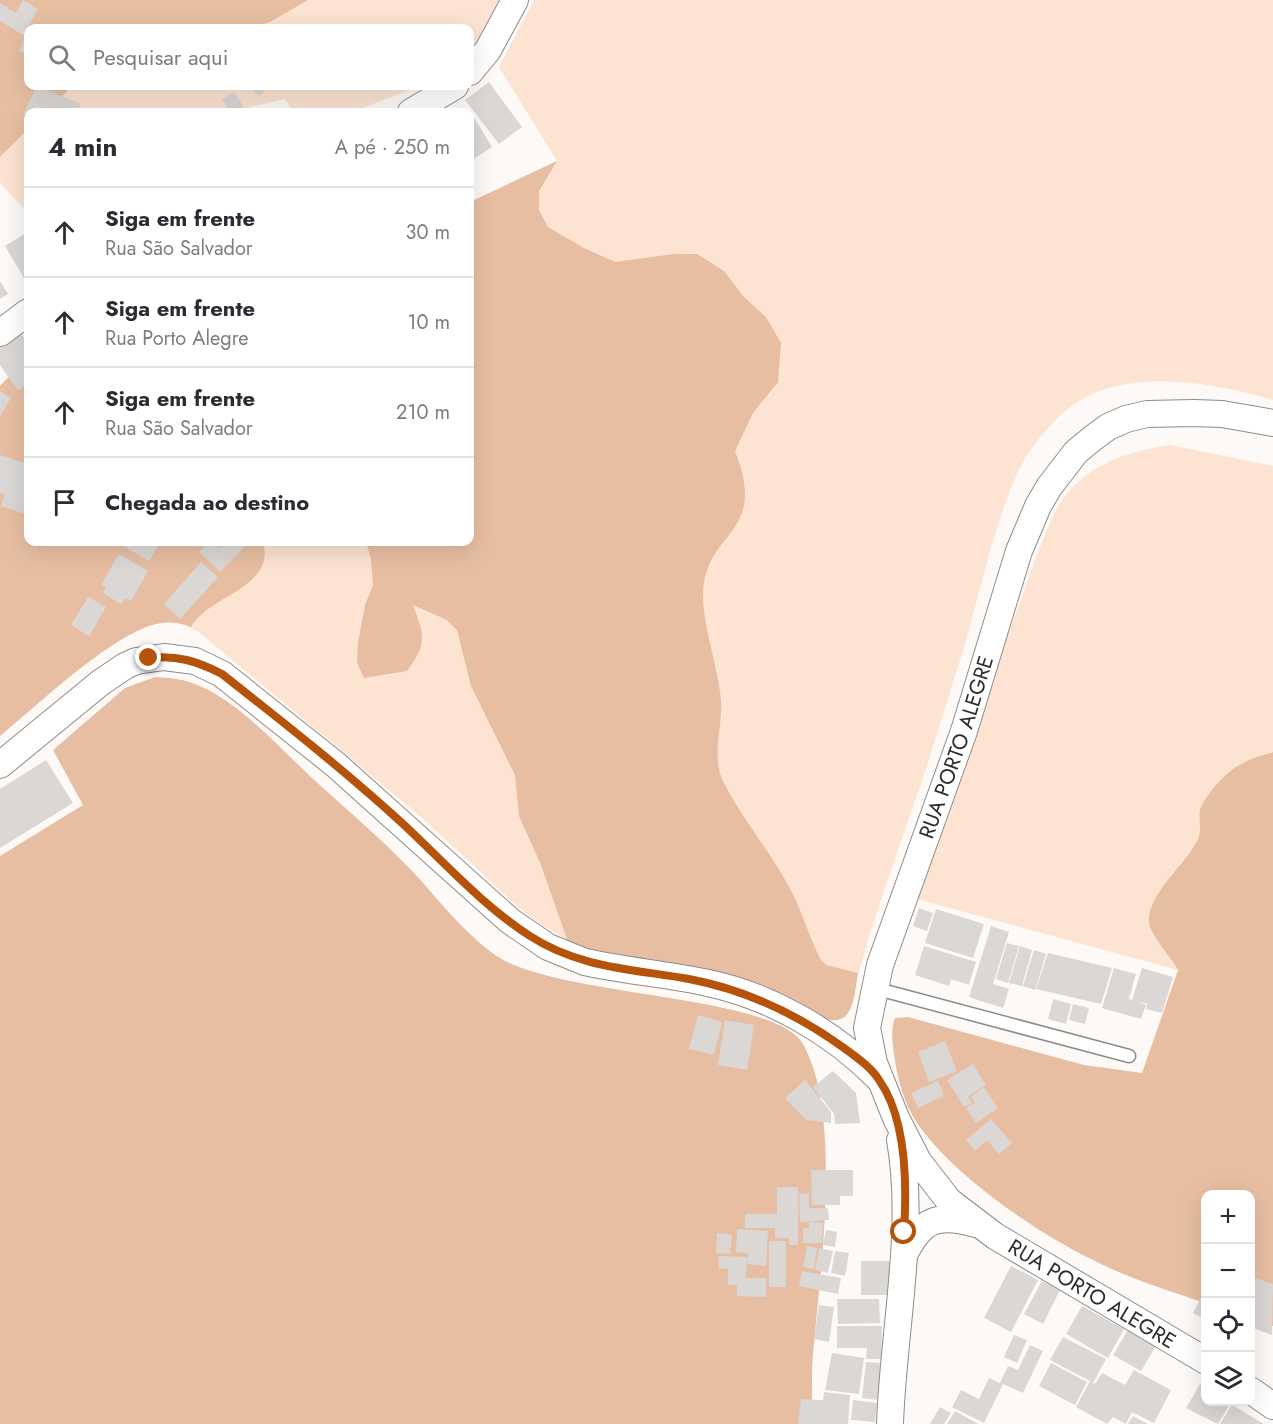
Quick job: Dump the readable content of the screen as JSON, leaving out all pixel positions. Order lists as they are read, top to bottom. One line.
{"streets":{"street":["RUA PORTO ALEGRE"]},"page":{"search":"Pesquisar aqui","heading":["4 min","A pé · 250 m"],"list":[["Siga em frente","Rua São Salvador","30 m"],["Siga em frente","Rua Porto Alegre","10 m"],["Siga em frente","Rua São Salvador","210 m"],"Chegada ao destino"],"map_buttons":["+","−"]}}
